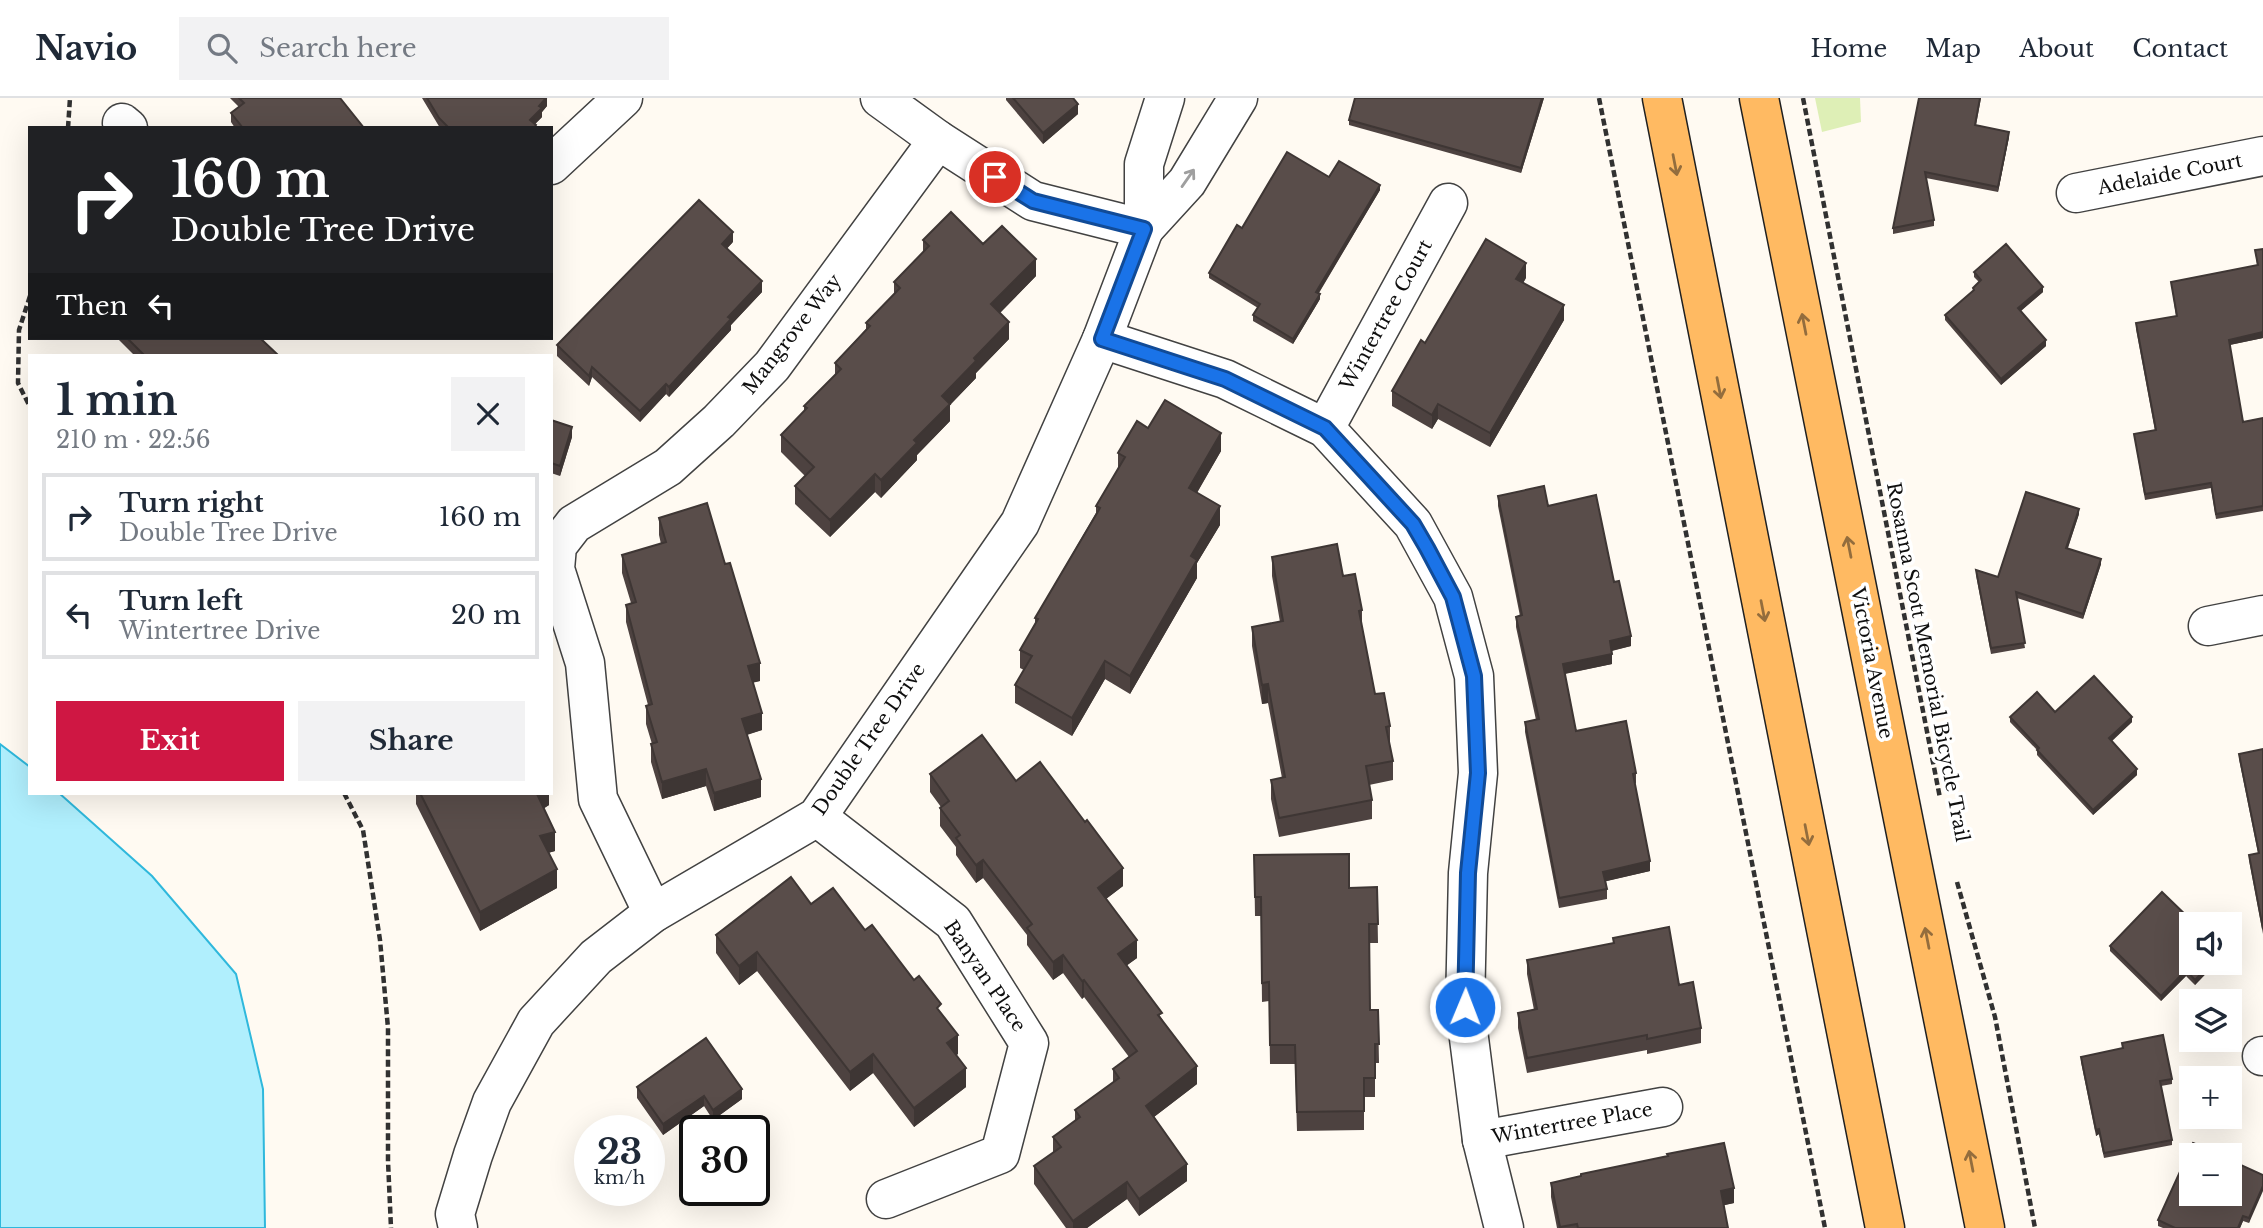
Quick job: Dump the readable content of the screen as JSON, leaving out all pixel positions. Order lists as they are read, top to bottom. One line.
{"streets":{"main road":["Victoria Avenue"],"street":["Adelaide Court","Wintertree Court","Mangrove Way","Double Tree Drive","Banyan Place","Wintertree Place"],"path":["Rosanna Scott Memorial Bicycle Trail"]},"crossings":[["Mangrove Way","Double Tree Drive"],["Double Tree Drive","Banyan Place"]],"page":{"header":"Navio","search":"Search here","nav":["Home","Map","About","Contact"],"turn":["160 m","Double Tree Drive"],"then":"Then","heading":["1 min","210 m · 22:56"],"list":[{"name":"Turn right","note":"Double Tree Drive","value":"160 m"},{"name":"Turn left","note":"Wintertree Drive","value":"20 m"}],"buttons":["Exit","Share"],"map_buttons":["+","−"],"speed":"23 km/h","limit":"30"}}
